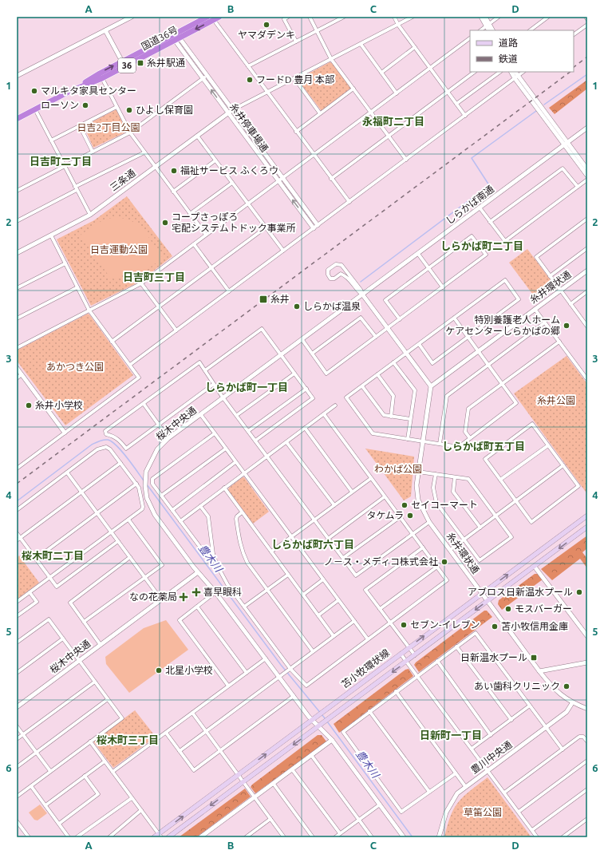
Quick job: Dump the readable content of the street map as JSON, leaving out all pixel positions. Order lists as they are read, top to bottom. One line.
{"streets":{"highway":["国道36号","36"],"main road":["苫小牧環状線"],"street":["糸井停車場通","三条通","しらかば南通","糸井環状通","桜木中央通","豊川中央通"]},"crossings":[["国道36号","糸井停車場通"],["糸井停車場通","三条通"],["しらかば南通","桜木中央通"],["糸井環状通","苫小牧環状線"],["糸井環状通","豊川中央通"]],"districts":["永福町二丁目","日吉町二丁目","しらかば町二丁目","日吉町三丁目","しらかば町一丁目","しらかば町五丁目","しらかば町六丁目","桜木町二丁目","日新町一丁目","桜木町三丁目"],"water":["豊木川"],"parks":["日吉2丁目公園","日吉運動公園","あかつき公園","糸井公園","わかば公園","草笛公園"],"places":{"other":["ヤマダデンキ","フードD 豊月 本部","マルキタ家具センター","ローソン","ひよし保育園","福祉サービス ふくろウ","コープさっぽろ 宅配システムトドック事業所","しらかば温泉","特別養護老人ホーム ケアセンターしらかばの郷","糸井小学校","セイコーマート","タケムラ","ノ－ス・メディコ株式会社","アブロス日新温水プール","モスバーガー","セブン-イレブン","苫小牧信用金庫","北星小学校","あい歯科クリニック"],"transit":["糸井駅通","糸井","日新温水プール"],"health":["喜早眼科","なの花薬局"]},"legend":["道路","鉄道"],"grid":{"columns":["A","B","C","D"],"rows":["1","2","3","4","5","6"]}}
